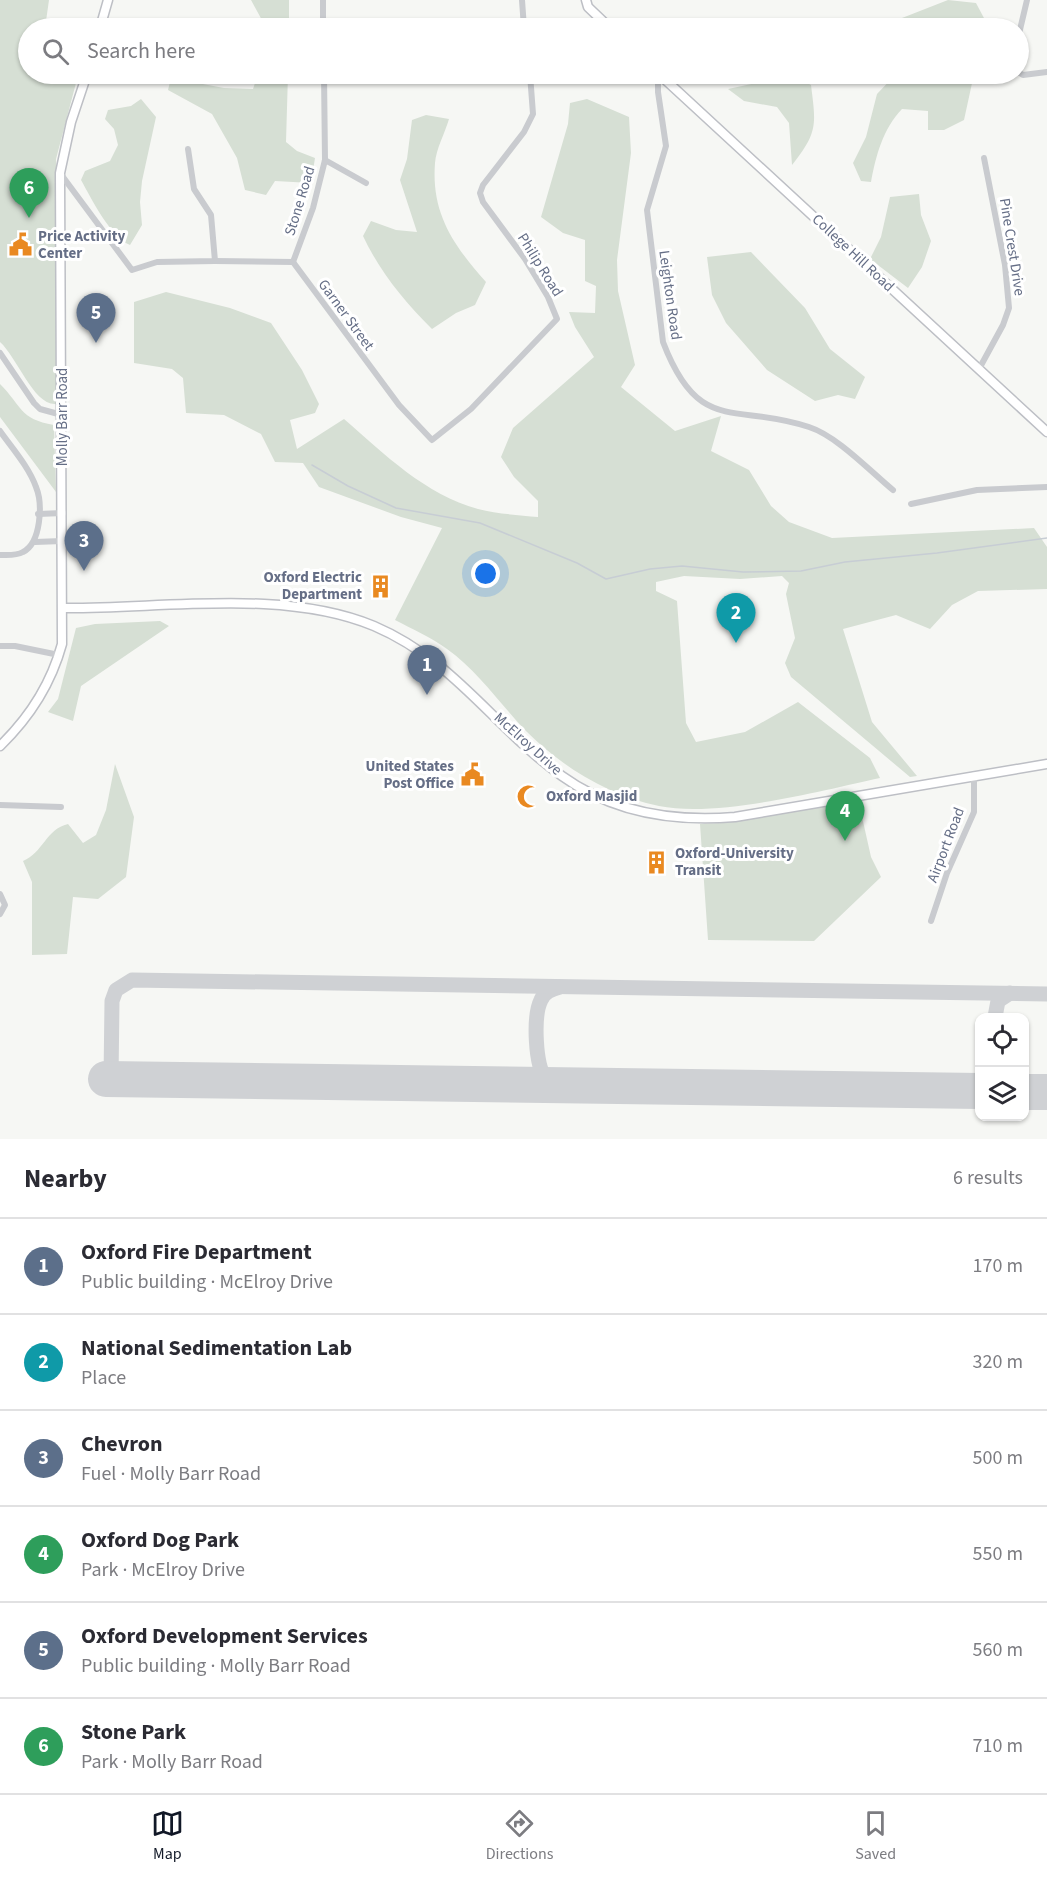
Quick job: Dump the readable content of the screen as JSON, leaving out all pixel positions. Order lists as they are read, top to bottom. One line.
{"streets":{"street":["Stone Road","Pine Crest Drive","College Hill Road","Philip Road","Leighton Road","Garner Street","Molly Barr Road","McElroy Drive","Airport Road"]},"crossings":[["Stone Road","Garner Street"],["Pine Crest Drive","College Hill Road"],["Philip Road","Garner Street"],["Molly Barr Road","McElroy Drive"],["McElroy Drive","Airport Road"]],"places":{"public building":["Price Activity Center","United States Post Office"],"building":["Oxford Electric Department","Oxford-University Transit"],"mosque":["Oxford Masjid"]},"page":{"search":"Search here","pins":["6","5","3","2","1","4"],"heading":["Nearby","6 results"],"list":[{"mark":"1","name":"Oxford Fire Department","note":"Public building · McElroy Drive","value":"170 m"},{"mark":"2","name":"National Sedimentation Lab","note":"Place","value":"320 m"},{"mark":"3","name":"Chevron","note":"Fuel · Molly Barr Road","value":"500 m"},{"mark":"4","name":"Oxford Dog Park","note":"Park · McElroy Drive","value":"550 m"},{"mark":"5","name":"Oxford Development Services","note":"Public building · Molly Barr Road","value":"560 m"},{"mark":"6","name":"Stone Park","note":"Park · Molly Barr Road","value":"710 m"}],"nav":["Map","Directions","Saved"]}}
